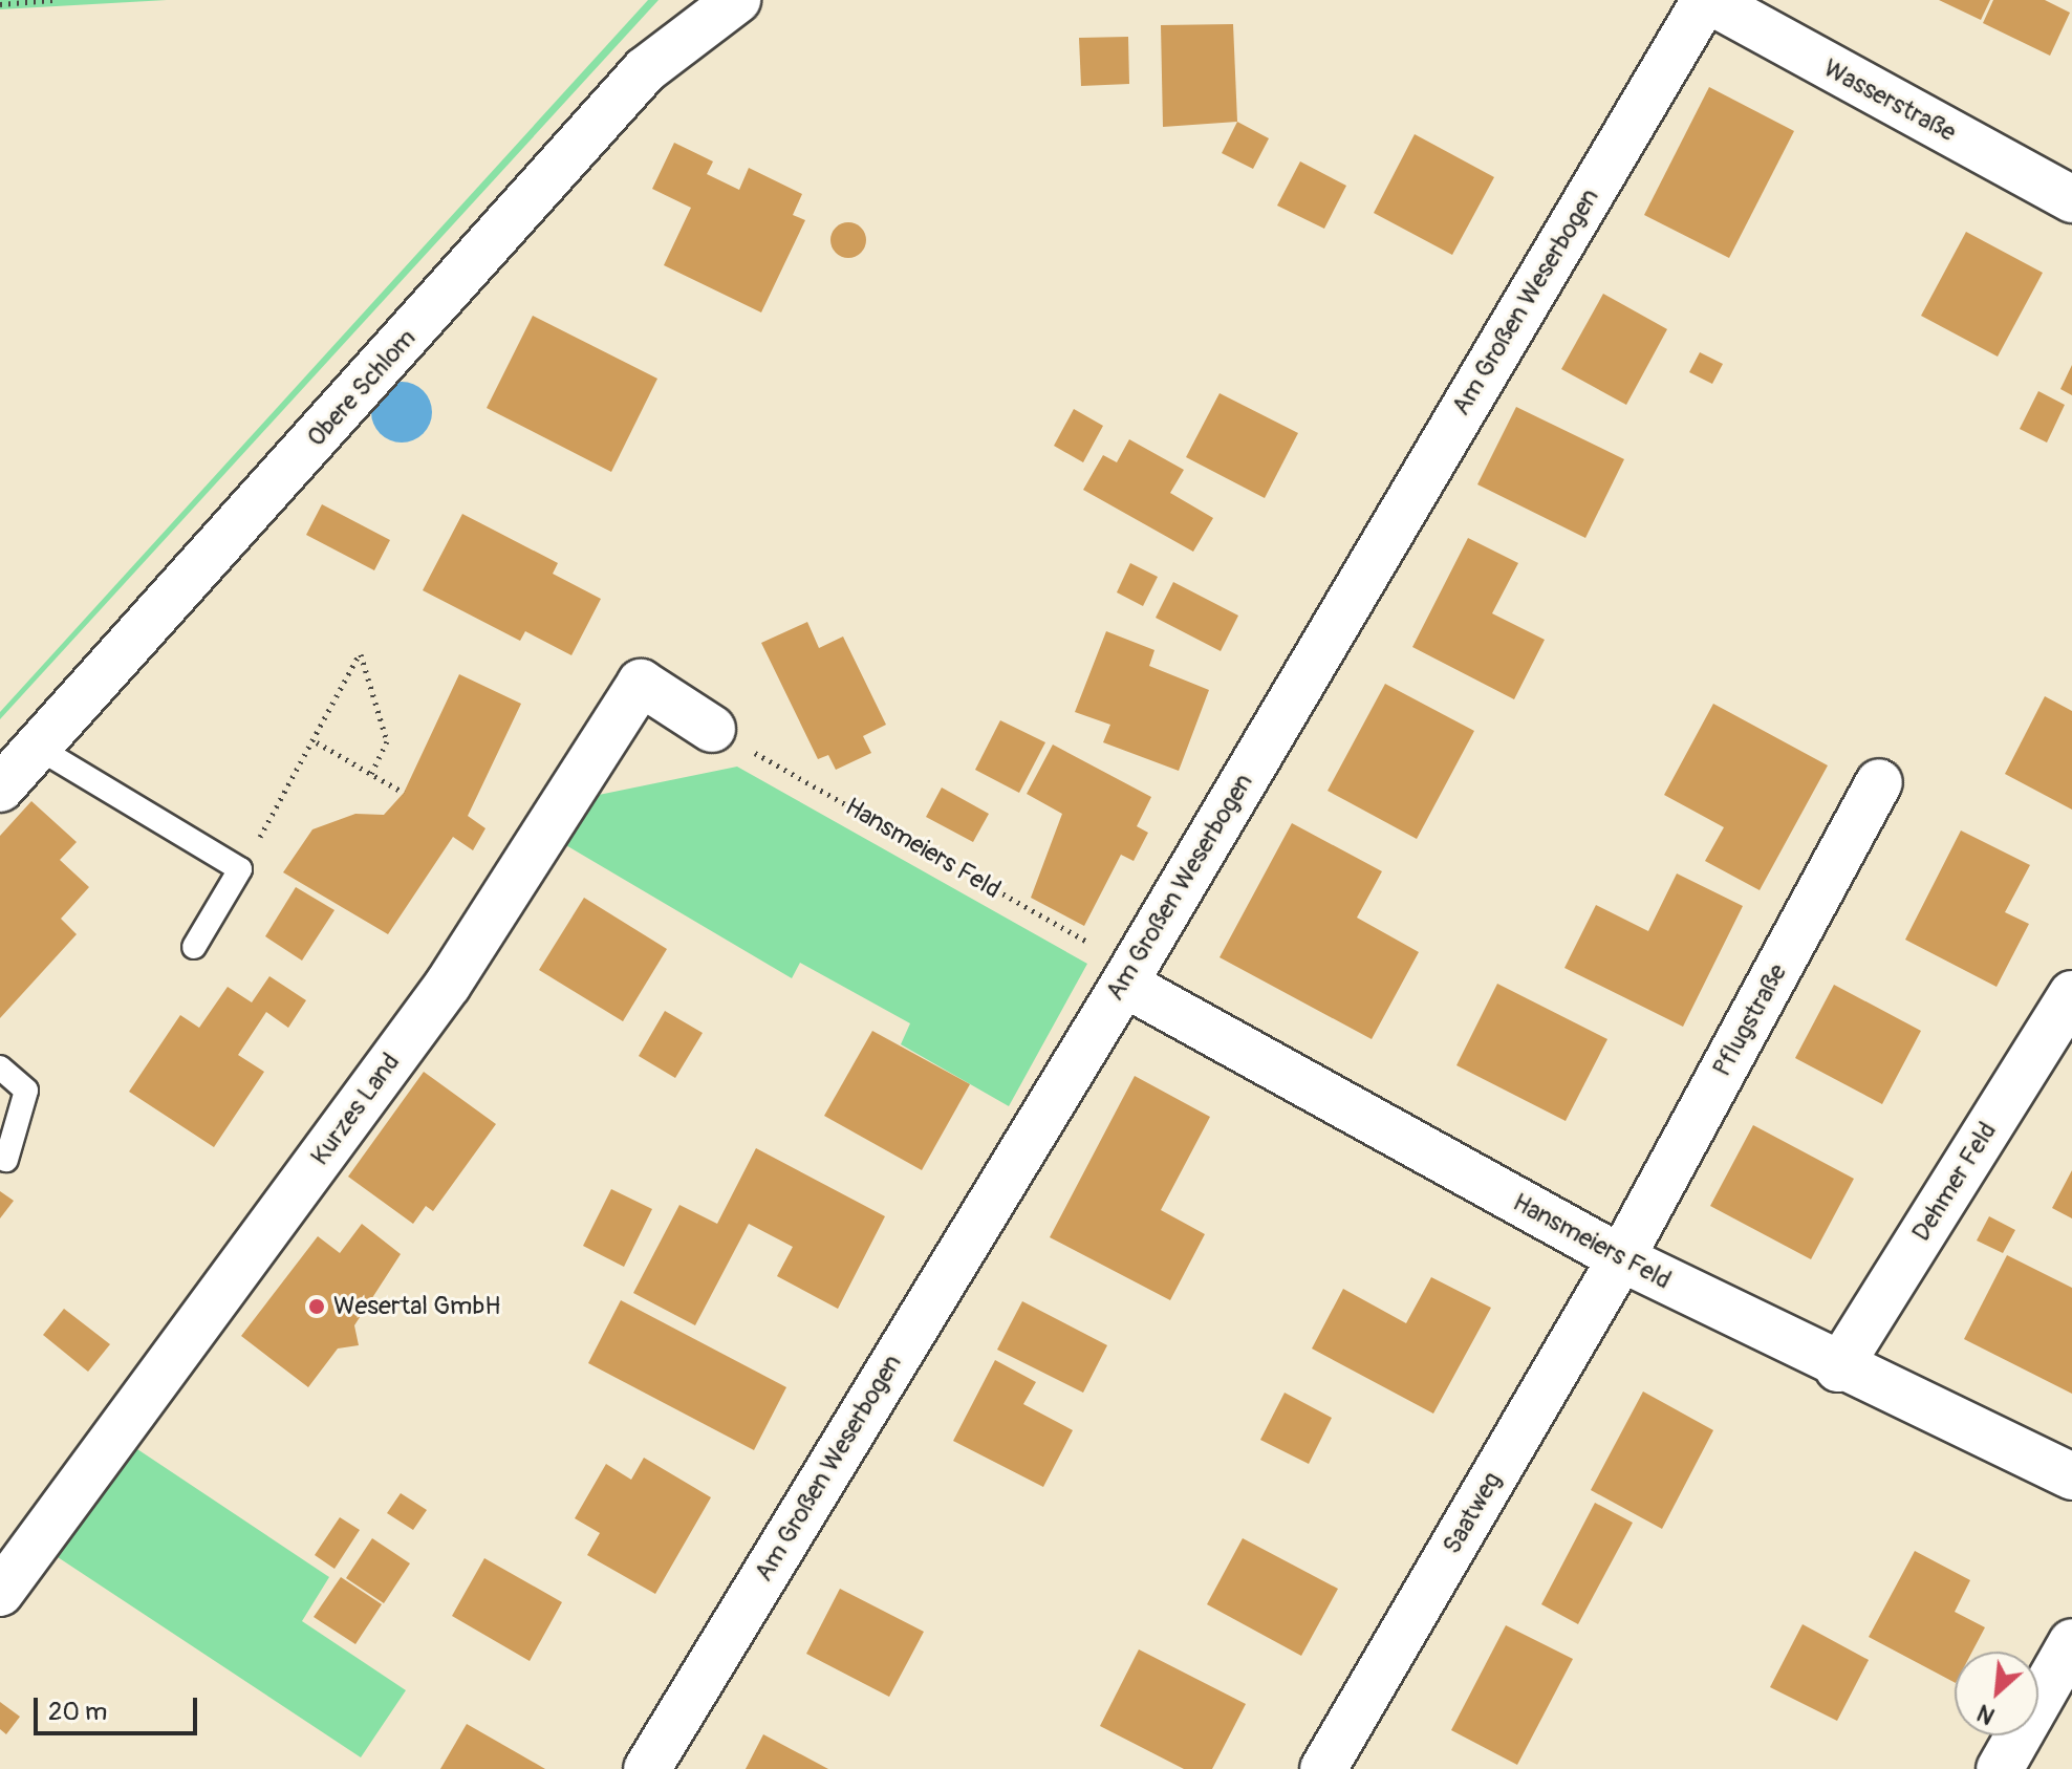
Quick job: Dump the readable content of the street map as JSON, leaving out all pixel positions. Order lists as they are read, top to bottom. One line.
{"streets":{"street":["Wasserstraße","Am Großen Weserbogen","Obere Schlom","Hansmeiers Feld","Pflugstraße","Kurzes Land","Dehmer Feld","Saatweg"]},"crossings":[["Wasserstraße","Am Großen Weserbogen"],["Am Großen Weserbogen","Hansmeiers Feld"],["Hansmeiers Feld","Pflugstraße"],["Hansmeiers Feld","Kurzes Land"],["Hansmeiers Feld","Dehmer Feld"],["Hansmeiers Feld","Saatweg"],["Pflugstraße","Saatweg"]],"places":["Wesertal GmbH"],"scale_bar":"20 m","north":"bottom left"}
